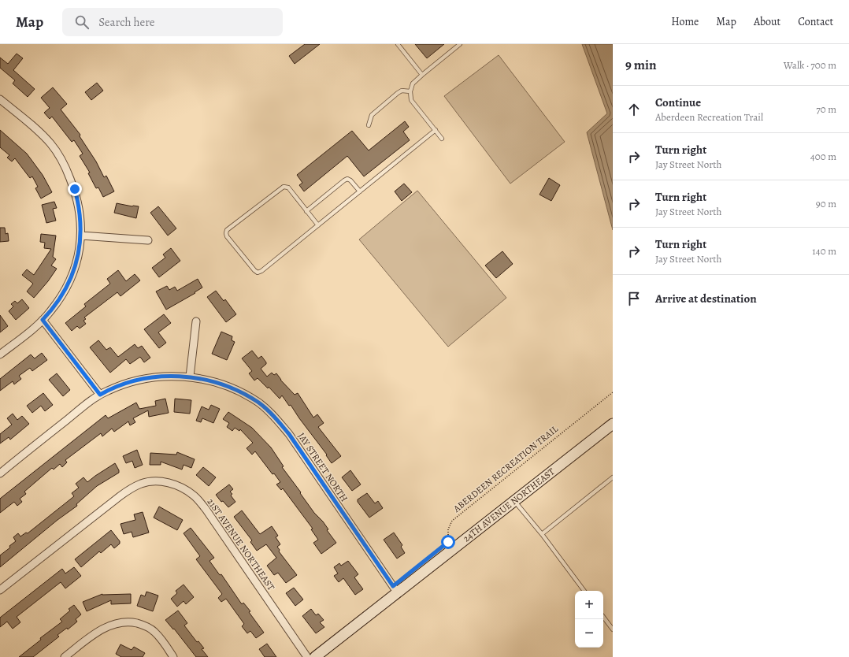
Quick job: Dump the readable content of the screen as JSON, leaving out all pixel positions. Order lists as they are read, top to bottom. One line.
{"streets":{"main road":["24TH AVENUE NORTHEAST"],"street":["JAY STREET NORTH","21ST AVENUE NORTHEAST"],"path":["ABERDEEN RECREATION TRAIL"]},"crossings":[["JAY STREET NORTH","24TH AVENUE NORTHEAST"]],"page":{"header":"Map","search":"Search here","nav":["Home","Map","About","Contact"],"heading":["9 min","Walk · 700 m"],"list":[["Continue","Aberdeen Recreation Trail","70 m"],["Turn right","Jay Street North","400 m"],["Turn right","Jay Street North","90 m"],["Turn right","Jay Street North","140 m"],"Arrive at destination"],"map_buttons":["+","−"]}}
